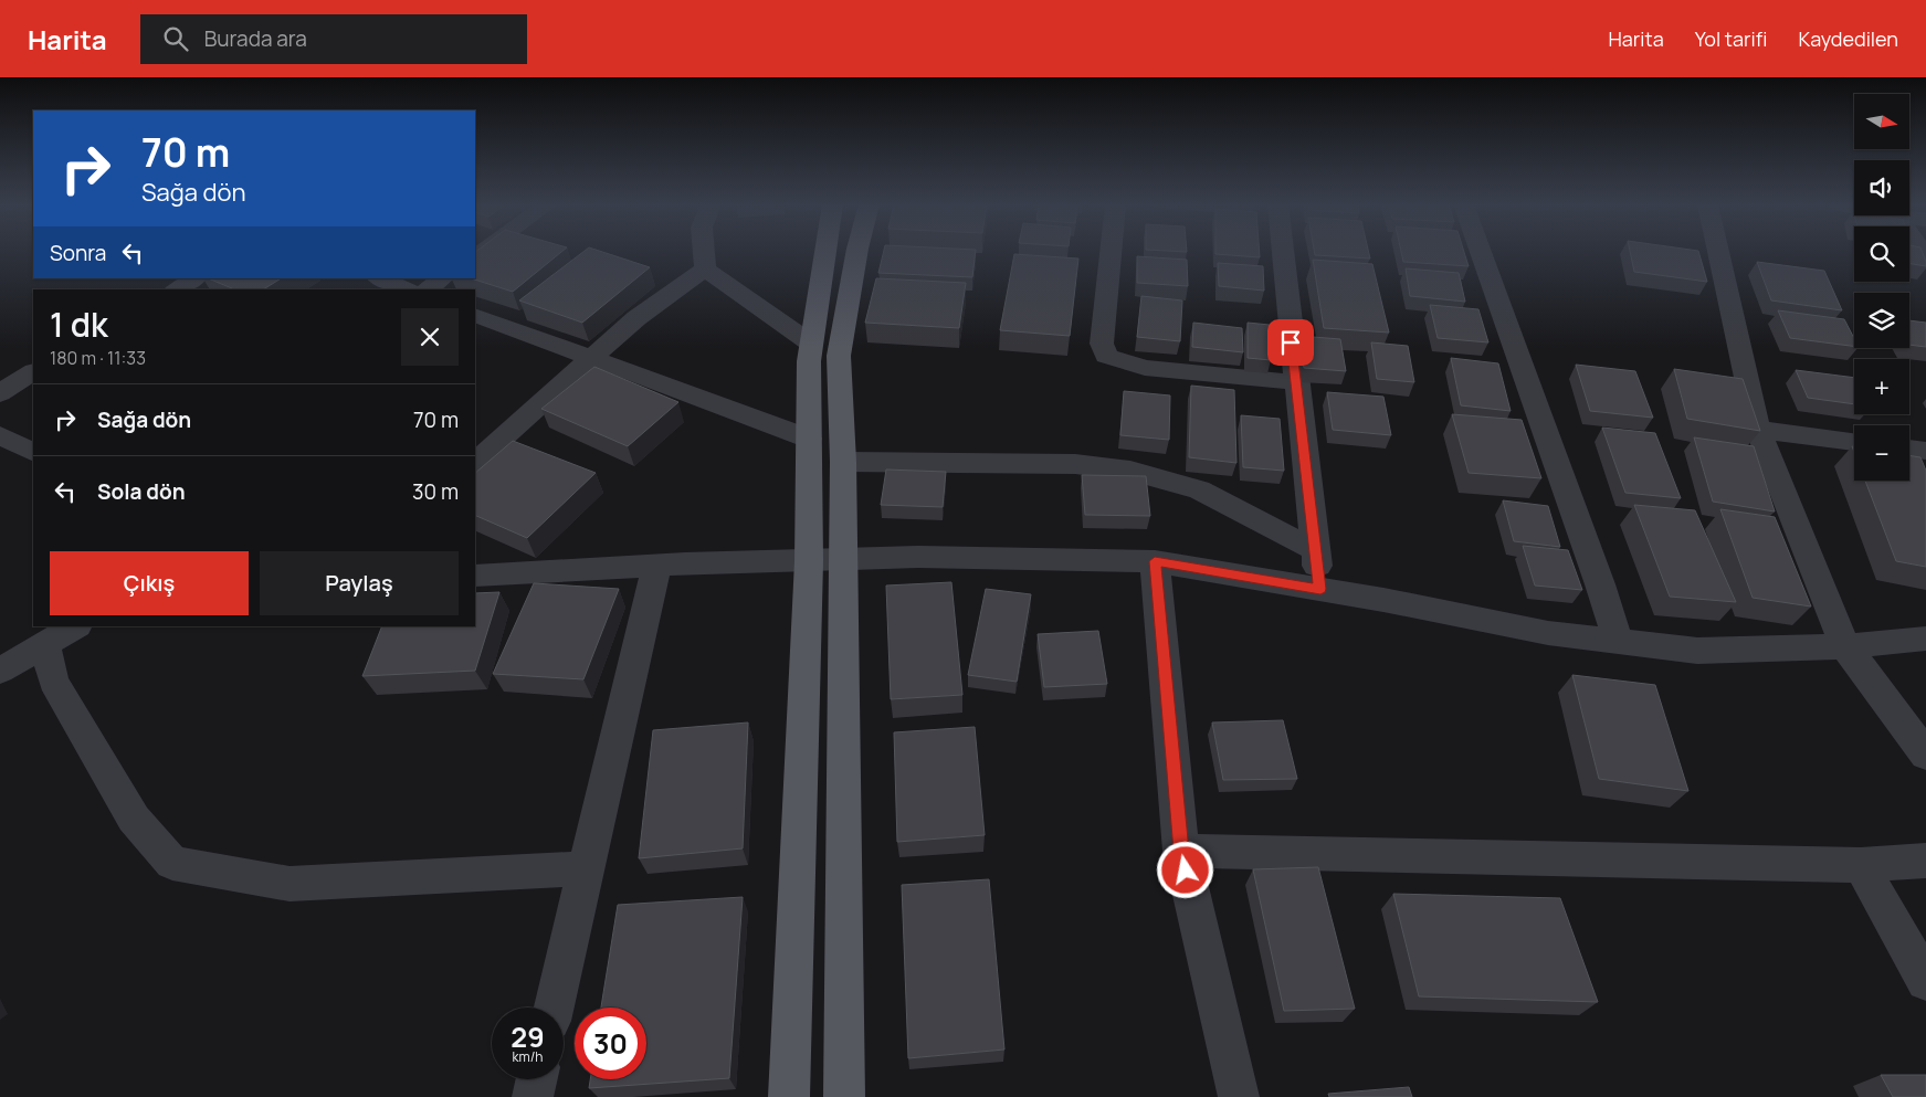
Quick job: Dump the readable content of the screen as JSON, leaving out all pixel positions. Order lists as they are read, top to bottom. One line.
{"north":"right","page":{"header":"Harita","search":"Burada ara","nav":["Harita","Yol tarifi","Kaydedilen"],"map_buttons":["+","−"],"turn":["70 m","Sağa dön"],"then":"Sonra","heading":["1 dk","180 m · 11:33"],"list":[{"name":"Sağa dön","value":"70 m"},{"name":"Sola dön","value":"30 m"}],"buttons":["Çıkış","Paylaş"],"speed":"29 km/h","limit":"30"}}
